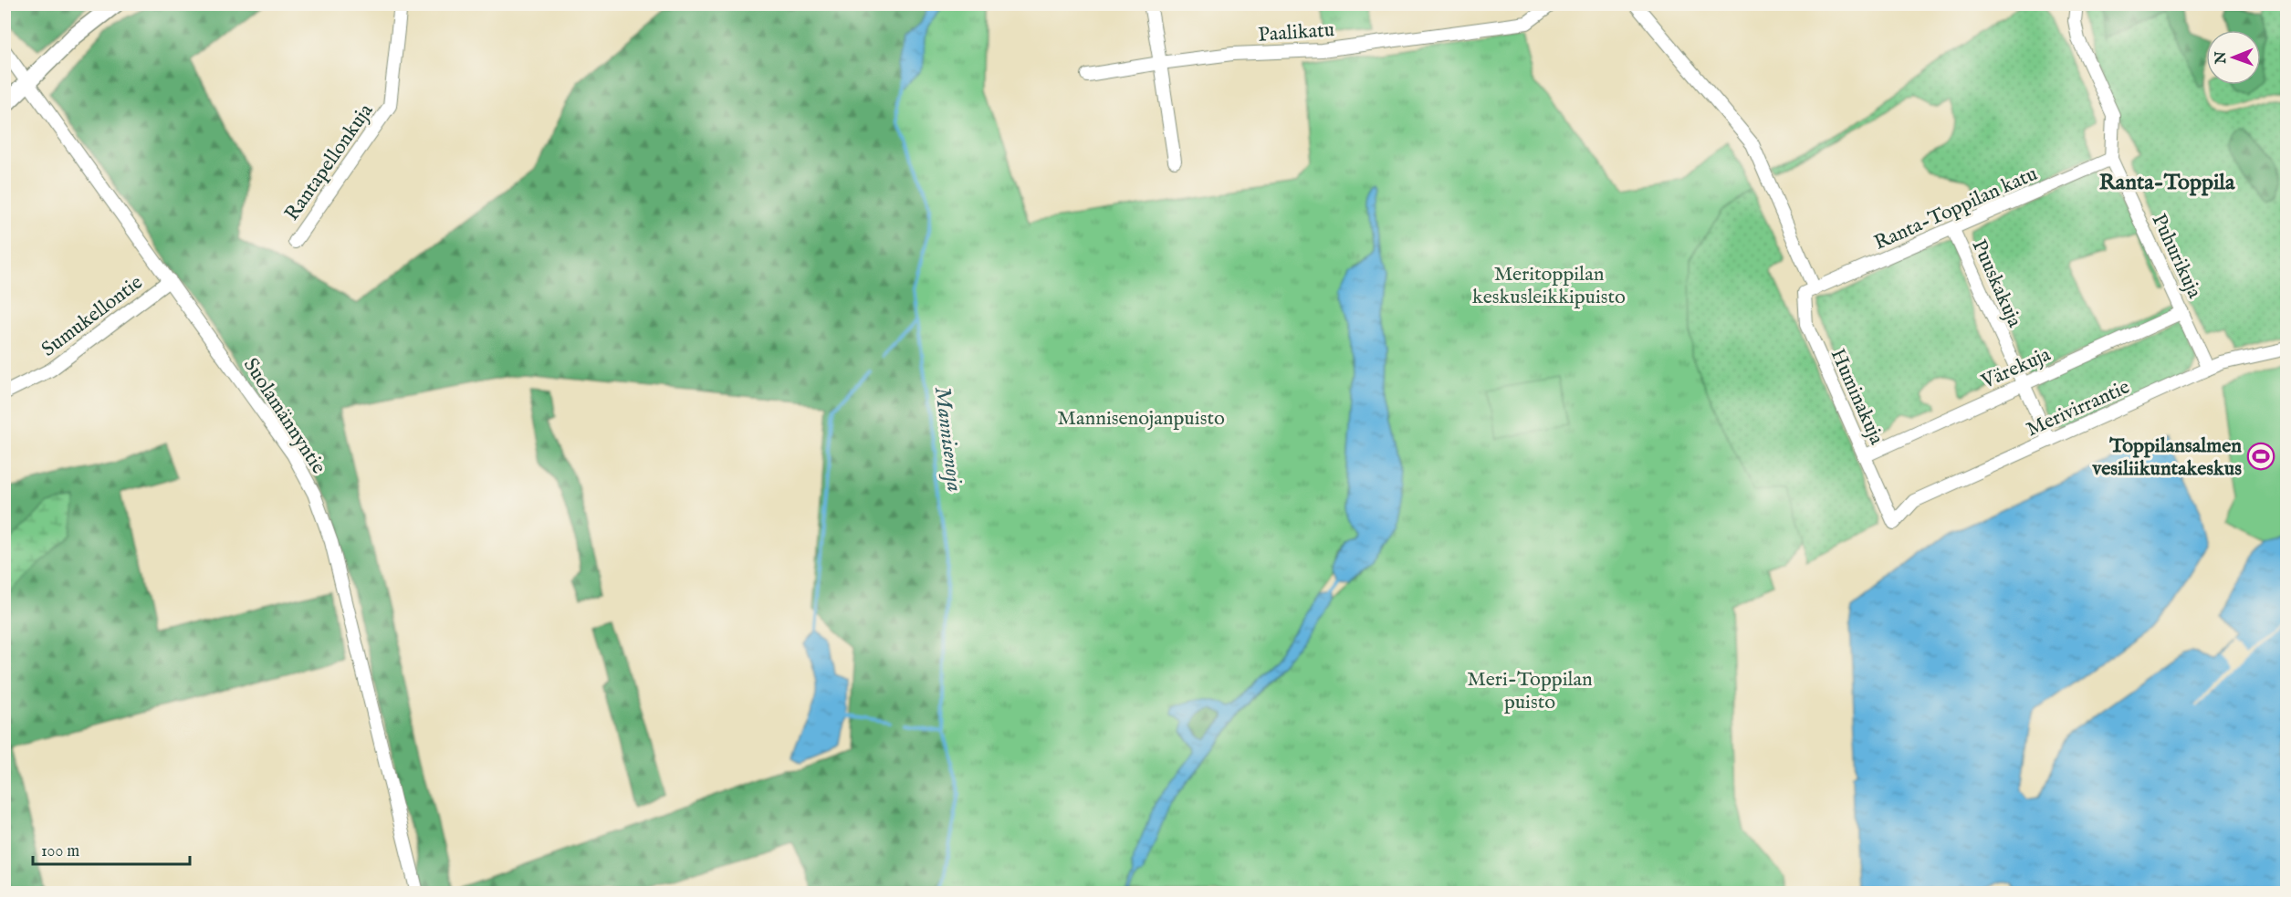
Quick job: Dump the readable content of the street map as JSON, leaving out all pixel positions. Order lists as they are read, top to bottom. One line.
{"streets":{"street":["Paalikatu","Rantapellonkuja","Ranta-Toppilan katu","Puhurikuja","Puuskakuja","Sumukellontie","Värekuja","Huminakuja","Merivirrantie","Suolamännyntie"]},"crossings":[["Ranta-Toppilan katu","Puhurikuja"],["Ranta-Toppilan katu","Puuskakuja"],["Ranta-Toppilan katu","Huminakuja"],["Puhurikuja","Värekuja"],["Puhurikuja","Merivirrantie"],["Puuskakuja","Värekuja"],["Puuskakuja","Merivirrantie"],["Sumukellontie","Suolamännyntie"],["Värekuja","Huminakuja"],["Huminakuja","Merivirrantie"]],"districts":["Ranta-Toppila"],"water":["Mannisenoja"],"parks":["Meritoppilan keskusleikkipuisto","Mannisenojanpuisto","Meri-Toppilan puisto"],"places":{"sports":["Toppilansalmen vesiliikuntakeskus"]},"scale_bar":"100 m","north":"left"}
